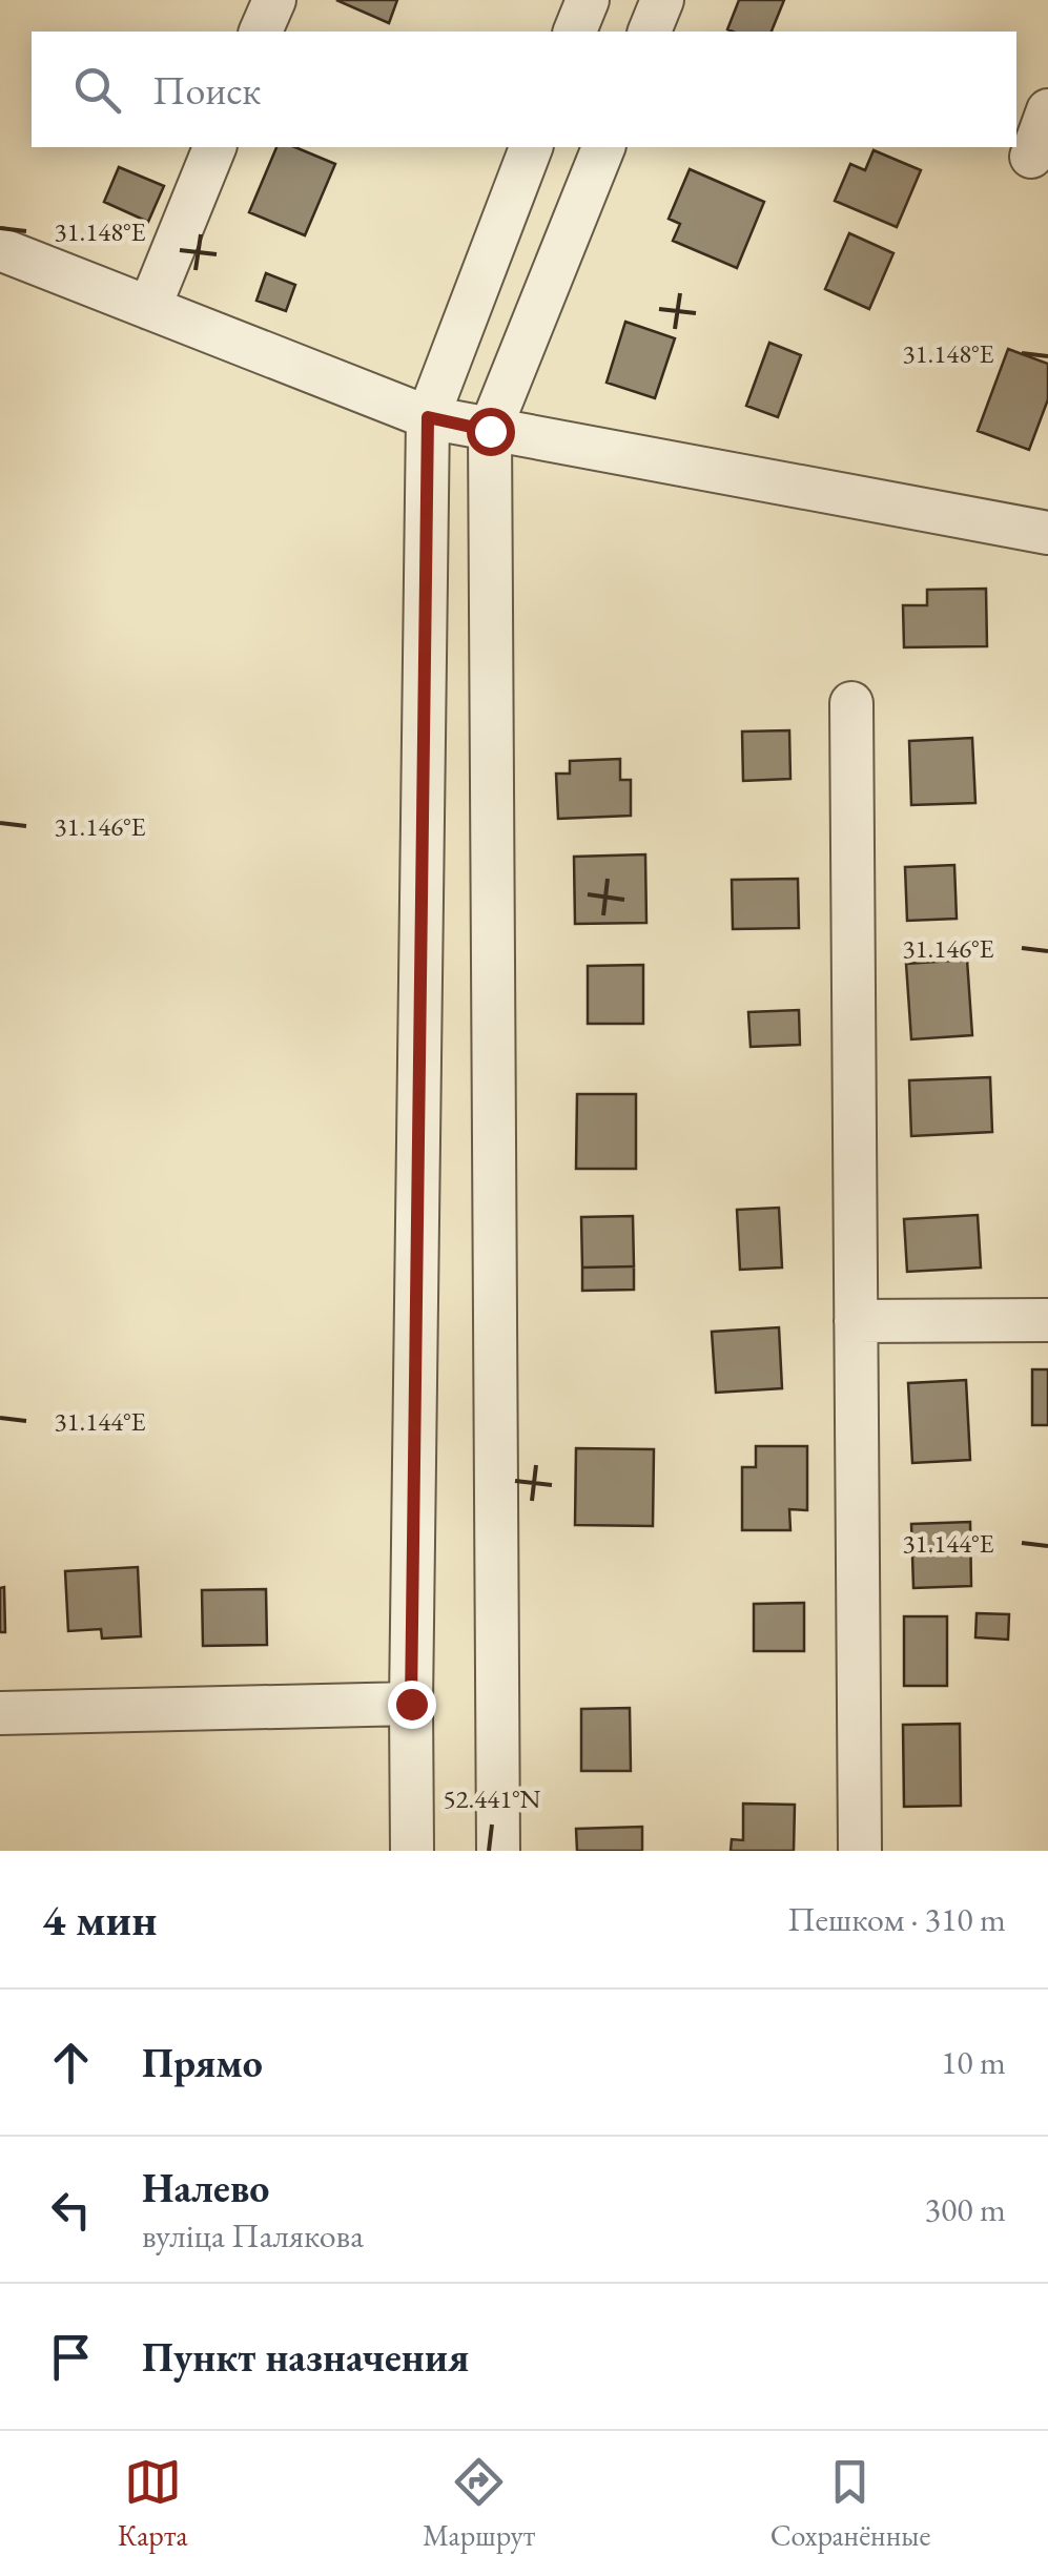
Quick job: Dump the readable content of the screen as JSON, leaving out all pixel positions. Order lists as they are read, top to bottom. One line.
{"page":{"search":"Поиск","heading":["4 мин","Пешком · 310 m"],"list":[["Прямо","10 m"],["Налево","вуліца Палякова","300 m"],"Пункт назначения"],"nav":["Карта","Маршрут","Сохранённые"]},"coordinates":["31.148°E","31.146°E","31.144°E","52.441°N"]}
